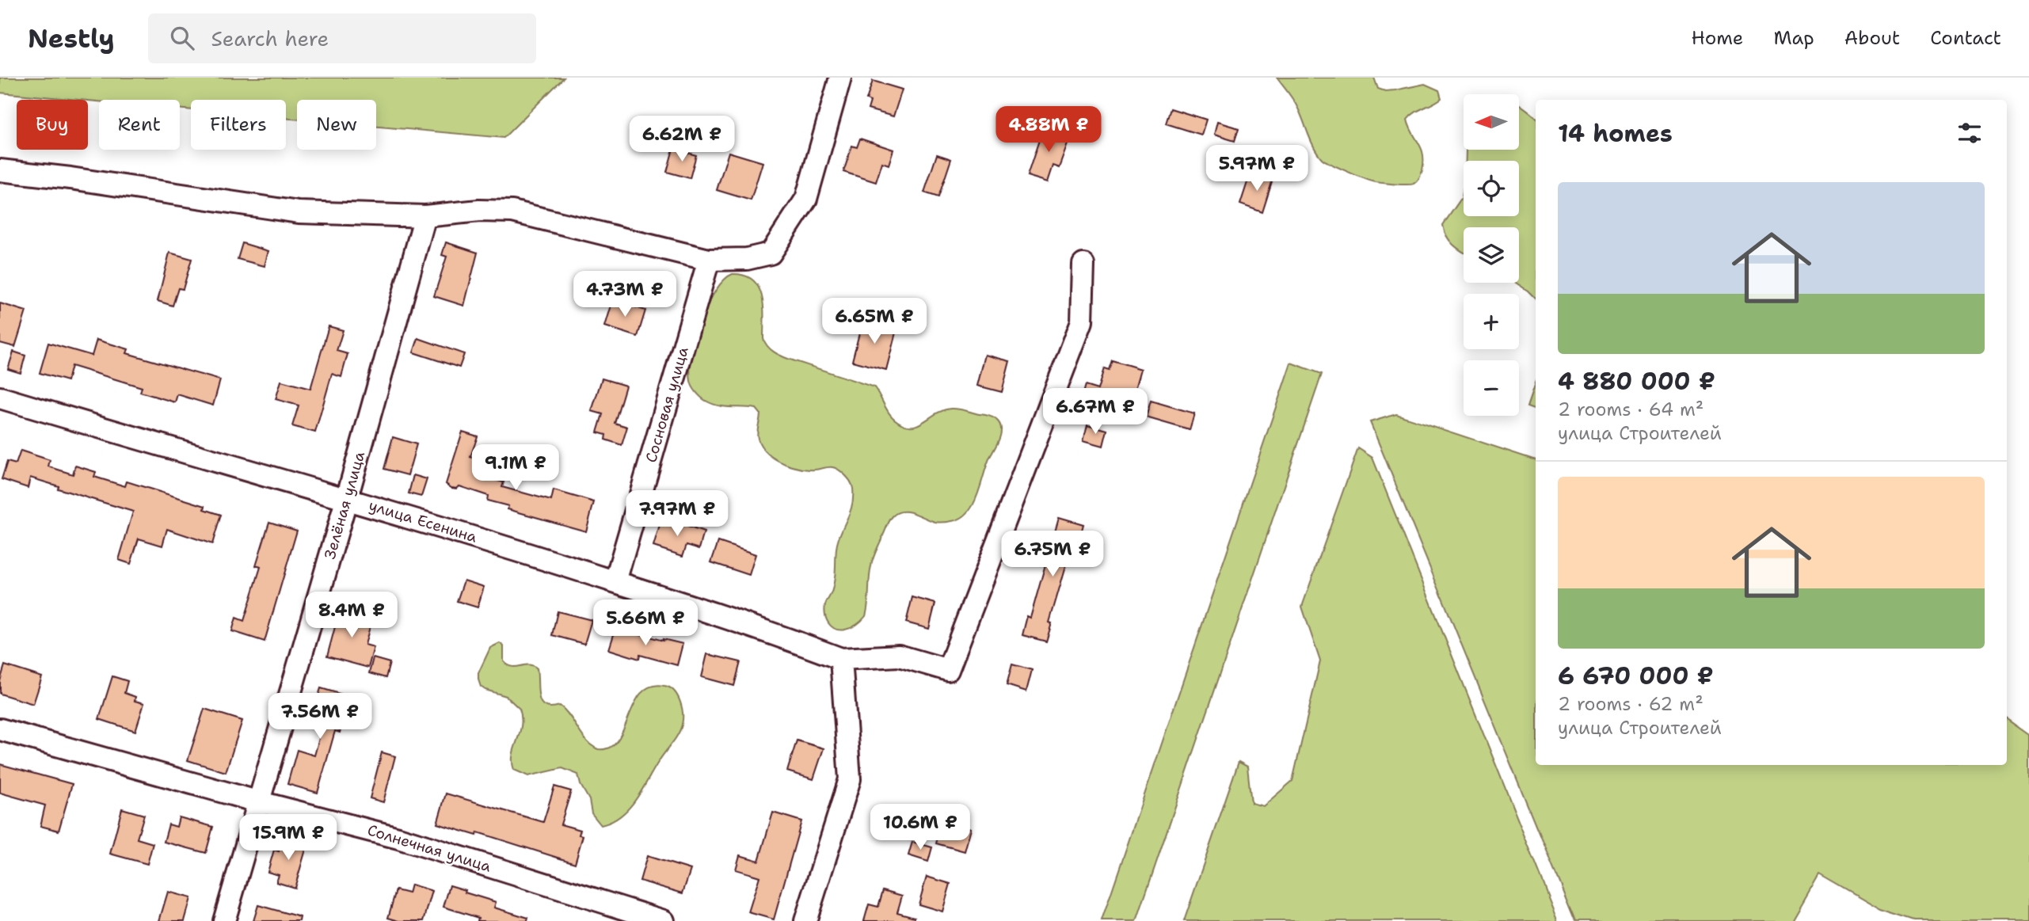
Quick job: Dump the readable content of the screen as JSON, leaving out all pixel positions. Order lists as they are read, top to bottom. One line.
{"streets":{"street":["Сосновая улица","Зелёная улица","улица Есенина","Солнечная улица"]},"crossings":[["Сосновая улица","улица Есенина"],["Зелёная улица","улица Есенина"],["Зелёная улица","Солнечная улица"]],"north":"left","page":{"header":"Nestly","search":"Search here","nav":["Home","Map","About","Contact"],"map_buttons":["+","−"],"chip":["Buy","Rent","Filters","New"],"heading":"14 homes","price":["4.88M ₽","6.62M ₽","5.97M ₽","4.73M ₽","6.65M ₽","6.67M ₽","9.1M ₽","7.97M ₽","6.75M ₽","8.4M ₽","5.66M ₽","7.56M ₽","10.6M ₽","15.9M ₽"],"list":[{"name":"4 880 000 ₽","note":"2 rooms · 64 m² · улица Строителей"},{"name":"6 670 000 ₽","note":"2 rooms · 62 m² · улица Строителей"}]}}
